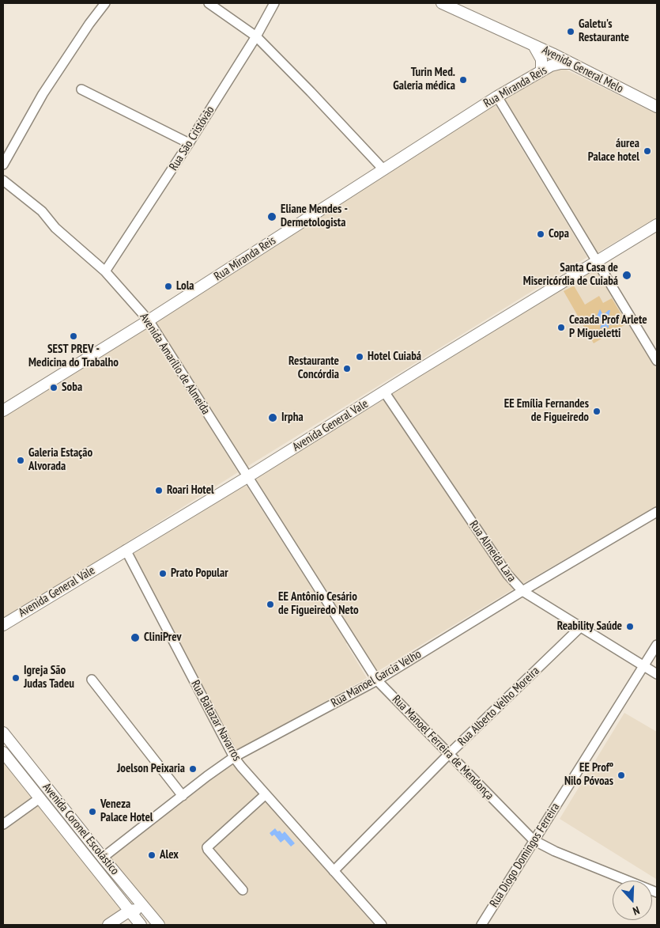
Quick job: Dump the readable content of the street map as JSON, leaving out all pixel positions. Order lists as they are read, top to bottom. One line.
{"streets":{"main road":["Avenida General Melo","Rua Miranda Reis","Avenida General Vale","Avenida Coronel Escolástico"],"street":["Rua São Cristóvão","Avenida Amarílio de Almeida","Rua Almeida Lara","Rua Manoel Garcia Velho","Rua Alberto Velho Moreira","Rua Baltazar Navarros","Rua Manoel Ferreira de Mendonça","Rua Diogo Domingos Ferreira"]},"crossings":[["Avenida General Melo","Rua Miranda Reis"],["Rua Miranda Reis","Avenida Amarílio de Almeida"],["Rua São Cristóvão","Avenida Amarílio de Almeida"],["Avenida Amarílio de Almeida","Avenida General Vale"],["Avenida Amarílio de Almeida","Rua Manoel Ferreira de Mendonça"],["Avenida General Vale","Rua Almeida Lara"],["Avenida General Vale","Rua Baltazar Navarros"],["Avenida General Vale","Rua Manoel Ferreira de Mendonça"],["Rua Almeida Lara","Rua Manoel Garcia Velho"],["Rua Almeida Lara","Rua Alberto Velho Moreira"],["Rua Almeida Lara","Rua Diogo Domingos Ferreira"],["Rua Manoel Garcia Velho","Rua Baltazar Navarros"],["Rua Manoel Garcia Velho","Rua Manoel Ferreira de Mendonça"],["Rua Manoel Garcia Velho","Avenida Coronel Escolástico"],["Rua Alberto Velho Moreira","Rua Baltazar Navarros"],["Rua Alberto Velho Moreira","Rua Manoel Ferreira de Mendonça"],["Rua Manoel Ferreira de Mendonça","Rua Diogo Domingos Ferreira"]],"places":["Galetu's Restaurante","Turin Med. Galeria médica","áurea Palace hotel","Eliane Mendes - Dermetologista","Copa","Santa Casa de Misericórdia de Cuiabá","Lola","Ceaada Prof Arlete P Migueletti","SEST PREV - Medicina do Trabalho","Hotel Cuiabá","Restaurante Concórdia","Soba","EE Emília Fernandes de Figueiredo","Irpha","Galeria Estação Alvorada","Roari Hotel","Prato Popular","EE Antônio Cesário de Figueiredo Neto","Reability Saúde","CliniPrev","Igreja São Judas Tadeu","Joelson Peixaria","EE Profº Nilo Póvoas","Veneza Palace Hotel","Alex"],"north":"bottom"}
